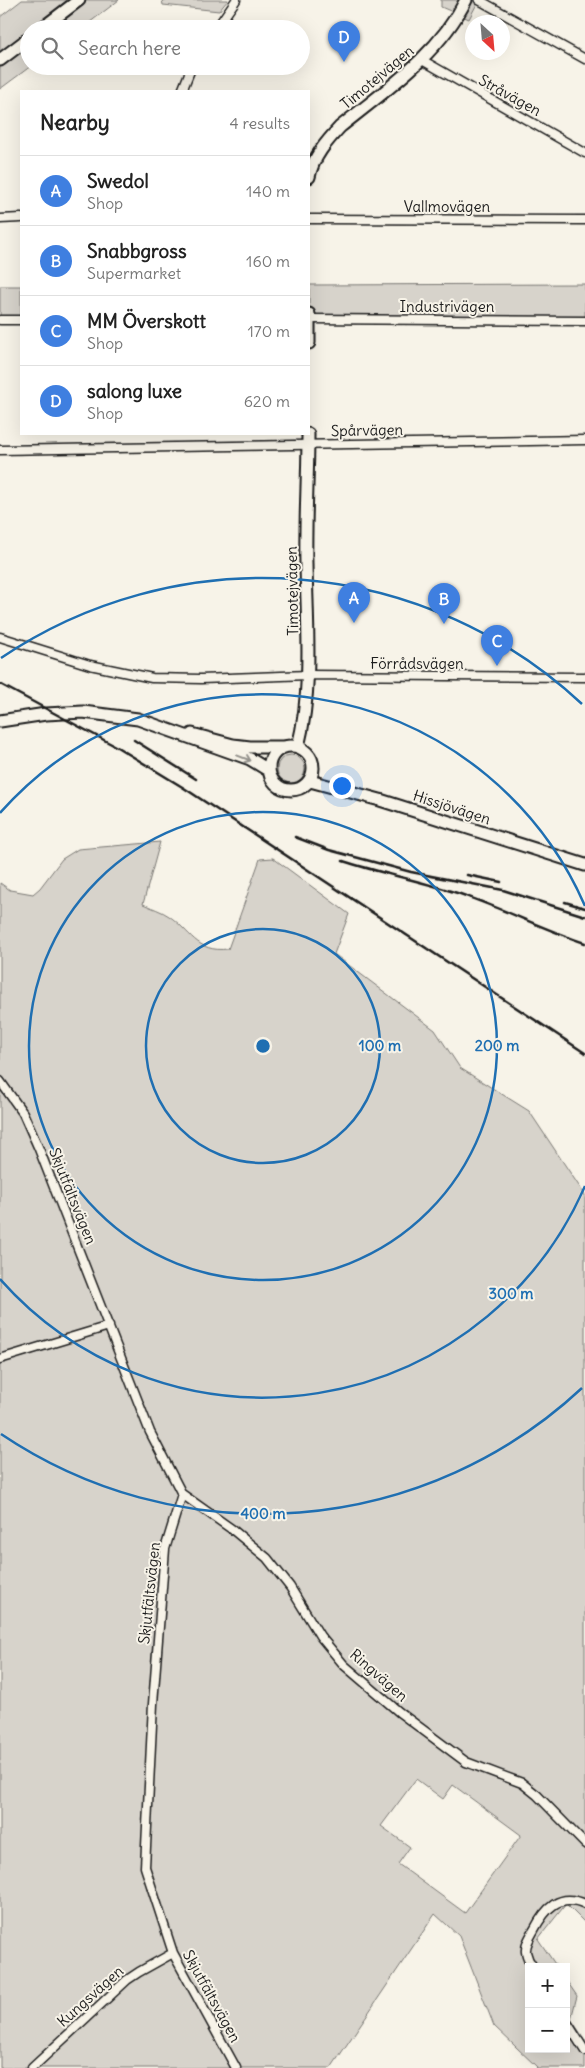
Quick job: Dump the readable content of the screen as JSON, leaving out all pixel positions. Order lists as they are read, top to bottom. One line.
{"streets":{"main road":["Timotejvägen","Hissjövägen"],"street":["Stråvägen","Vallmovägen","Industrivägen","Spårvägen","Förrådsvägen","Skjutfältsvägen","Ringvägen","Kungsvägen"]},"crossings":[["Timotejvägen","Stråvägen"],["Timotejvägen","Spårvägen"],["Timotejvägen","Förrådsvägen"],["Timotejvägen","Hissjövägen"],["Skjutfältsvägen","Ringvägen"],["Skjutfältsvägen","Kungsvägen"]],"north":"bottom right","page":{"search":"Search here","pins":["D","A","B","C"],"heading":["Nearby","4 results"],"list":[{"mark":"A","name":"Swedol","note":"Shop","value":"140 m"},{"mark":"B","name":"Snabbgross","note":"Supermarket","value":"160 m"},{"mark":"C","name":"MM Överskott","note":"Shop","value":"170 m"},{"mark":"D","name":"salong luxe","note":"Shop","value":"620 m"}],"map_buttons":["+","−"]},"rings":["100 m","200 m","300 m","400 m"]}
